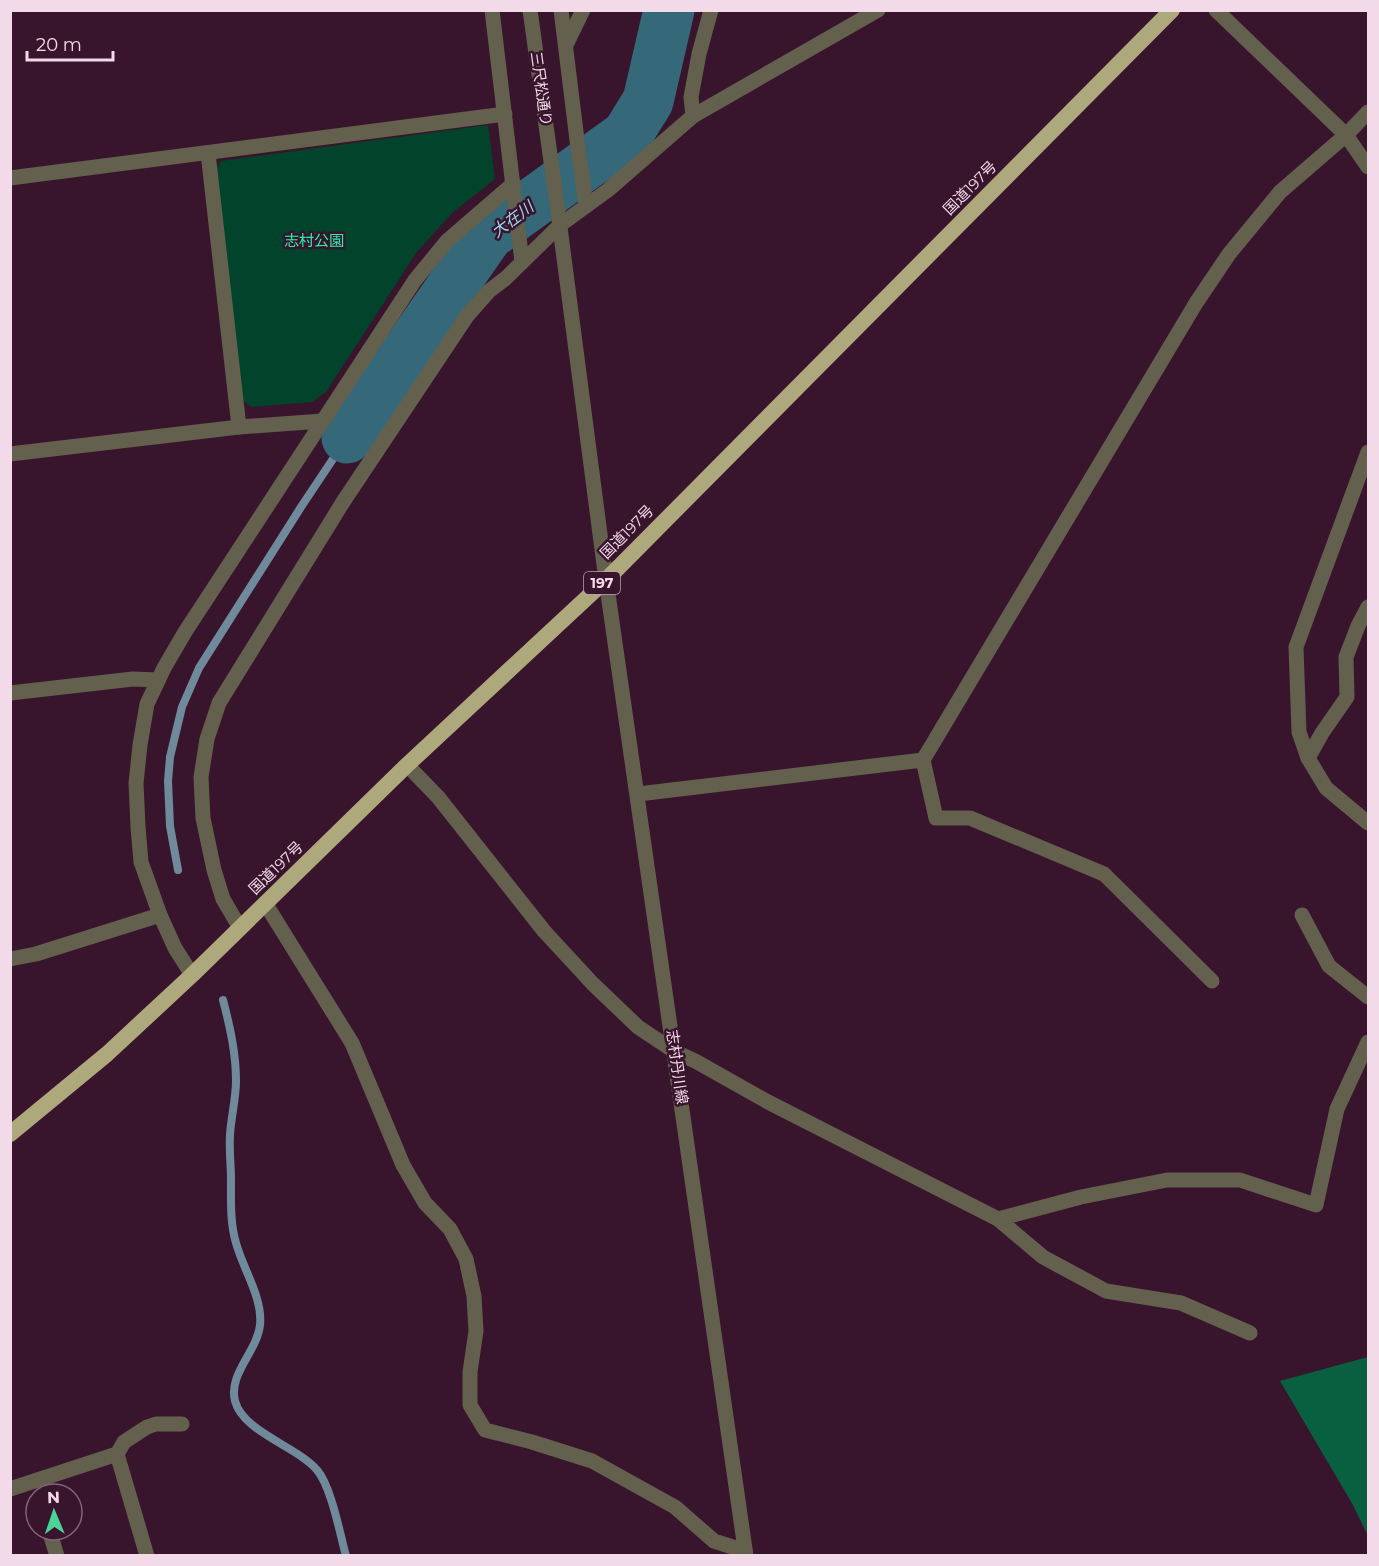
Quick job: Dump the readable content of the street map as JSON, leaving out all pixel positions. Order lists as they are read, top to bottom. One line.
{"streets":{"highway":["国道197号","197"],"street":["三尺松通り","志村丹川線"]},"crossings":[["三尺松通り","志村丹川線"],["国道197号","志村丹川線"]],"water":["大在川"],"parks":["志村公園"],"scale_bar":"20 m","north":"top"}
